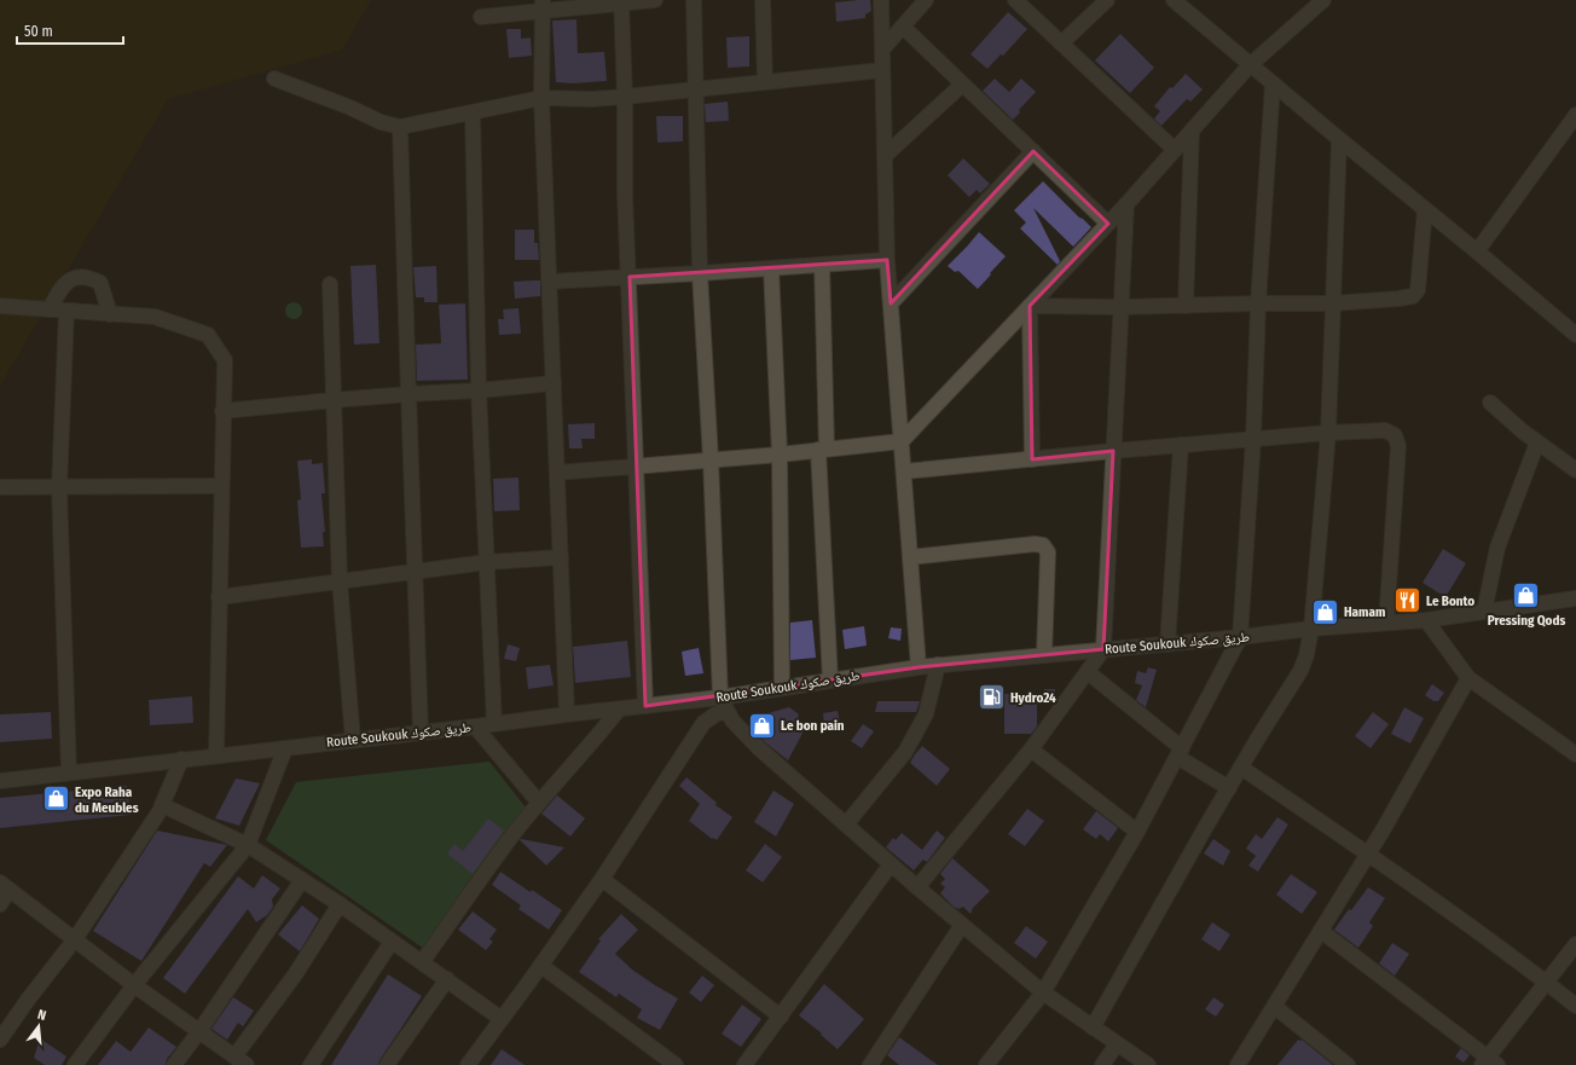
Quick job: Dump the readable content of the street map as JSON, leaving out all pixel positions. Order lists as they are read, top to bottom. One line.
{"streets":{"street":["Route Soukouk طريق صكوك"]},"places":{"shop":["Pressing Qods","Hamam","Le bon pain","Expo Raha du Meubles"],"restaurant":["Le Bonto"],"fuel station":["Hydro24"]},"scale_bar":"50 m","north":"top"}
